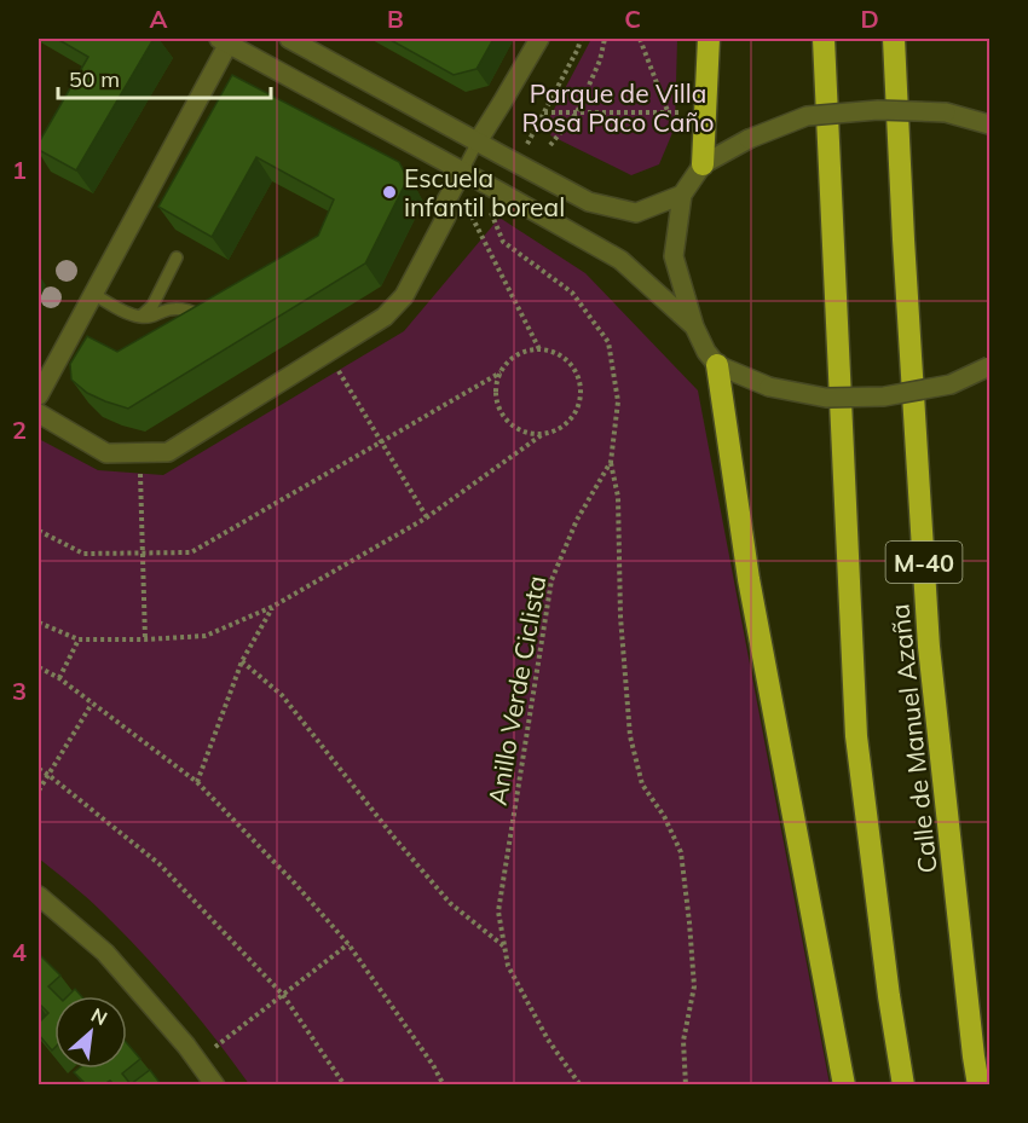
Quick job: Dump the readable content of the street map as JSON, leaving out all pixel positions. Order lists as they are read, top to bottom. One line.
{"streets":{"highway":["M-40","Calle de Manuel Azaña"],"path":["Anillo Verde Ciclista"]},"parks":["Parque de Villa Rosa Paco Caño"],"places":["Escuela infantil boreal"],"scale_bar":"50 m","north":"top right","grid":{"columns":["A","B","C","D"],"rows":["1","2","3","4"]}}
